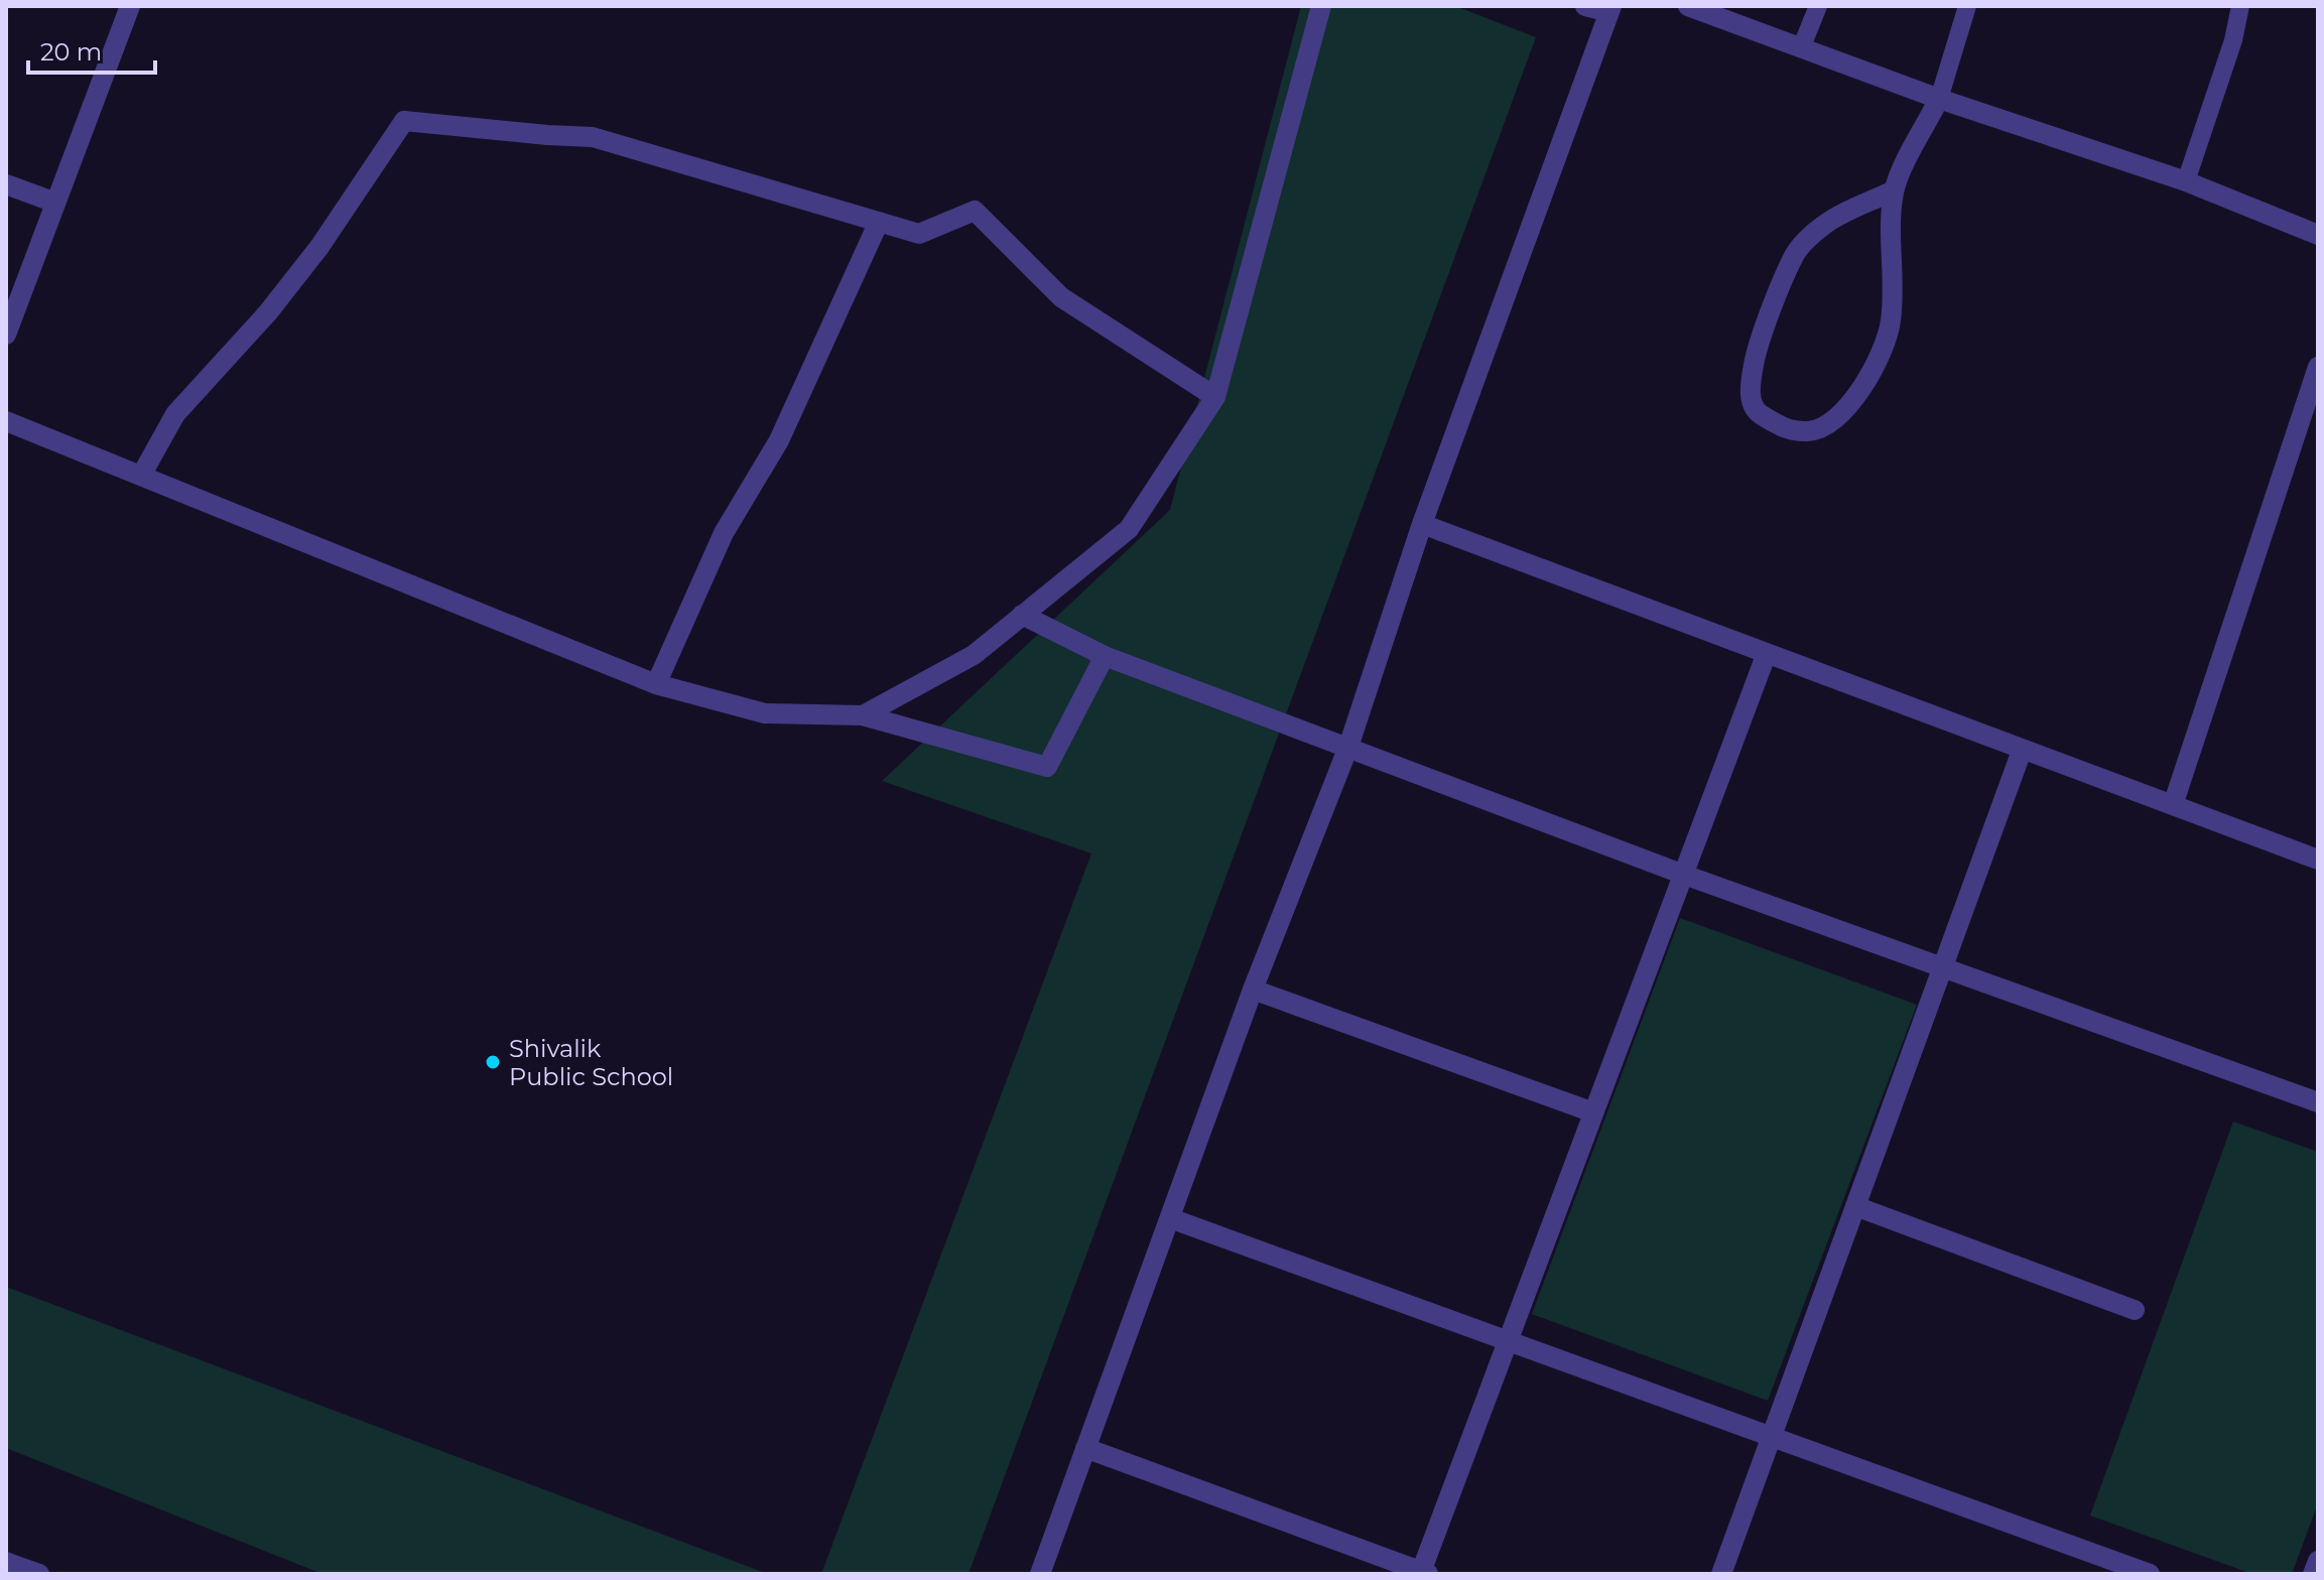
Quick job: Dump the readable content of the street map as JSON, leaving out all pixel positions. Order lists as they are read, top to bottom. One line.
{"places":["Shivalik Public School"],"scale_bar":"20 m"}
